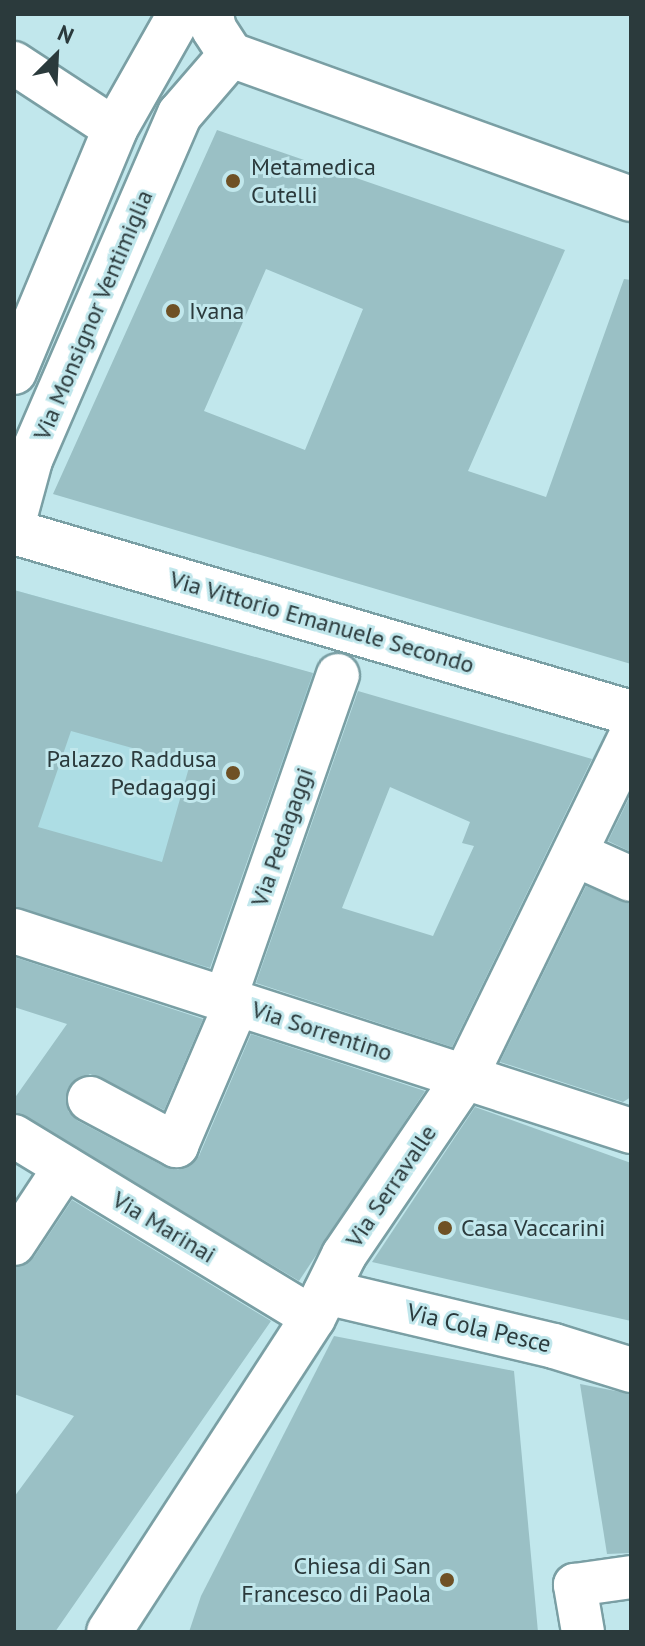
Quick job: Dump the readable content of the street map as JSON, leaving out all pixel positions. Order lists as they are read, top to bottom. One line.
{"streets":{"street":["Via Monsignor Ventimiglia","Via Vittorio Emanuele Secondo","Via Pedagaggi","Via Sorrentino","Via Serravalle","Via Marinai","Via Cola Pesce"]},"crossings":[["Via Pedagaggi","Via Sorrentino"],["Via Sorrentino","Via Serravalle"],["Via Serravalle","Via Marinai"],["Via Serravalle","Via Cola Pesce"],["Via Marinai","Via Cola Pesce"]],"places":["Metamedica Cutelli","Ivana","Palazzo Raddusa Pedagaggi","Casa Vaccarini","Chiesa di San Francesco di Paola"],"north":"top right"}
